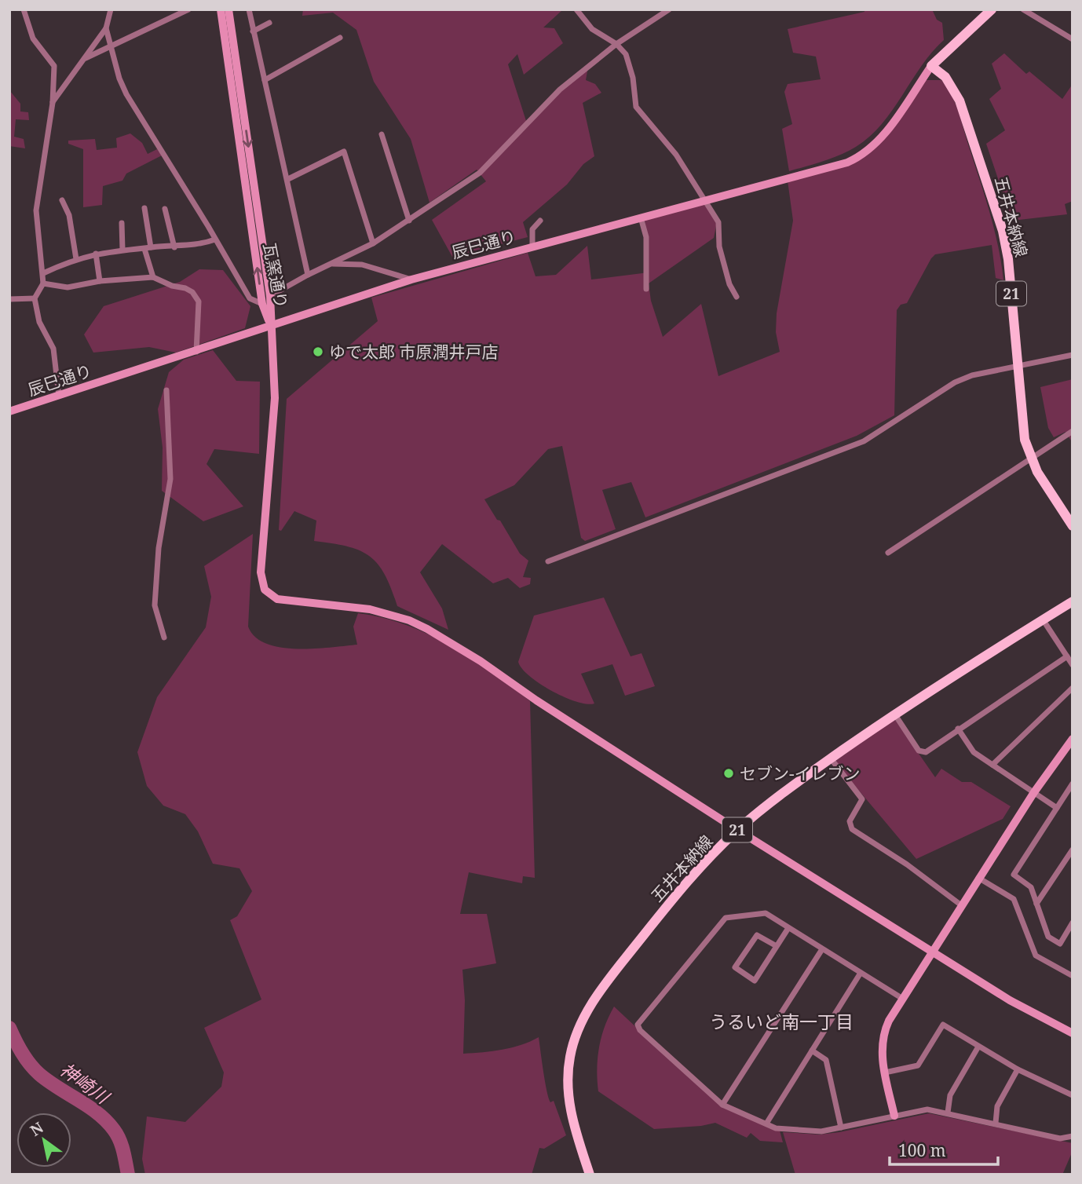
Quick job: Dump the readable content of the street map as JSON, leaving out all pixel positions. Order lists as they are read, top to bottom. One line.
{"streets":{"main road":["五井本納線","21"],"street":["辰巳通り","瓦窯通り"]},"crossings":[["五井本納線","辰巳通り"],["辰巳通り","瓦窯通り"]],"districts":["うるいど南一丁目"],"water":["神崎川"],"places":["ゆで太郎 市原潤井戸店","セブン-イレブン"],"scale_bar":"100 m","north":"top left"}
